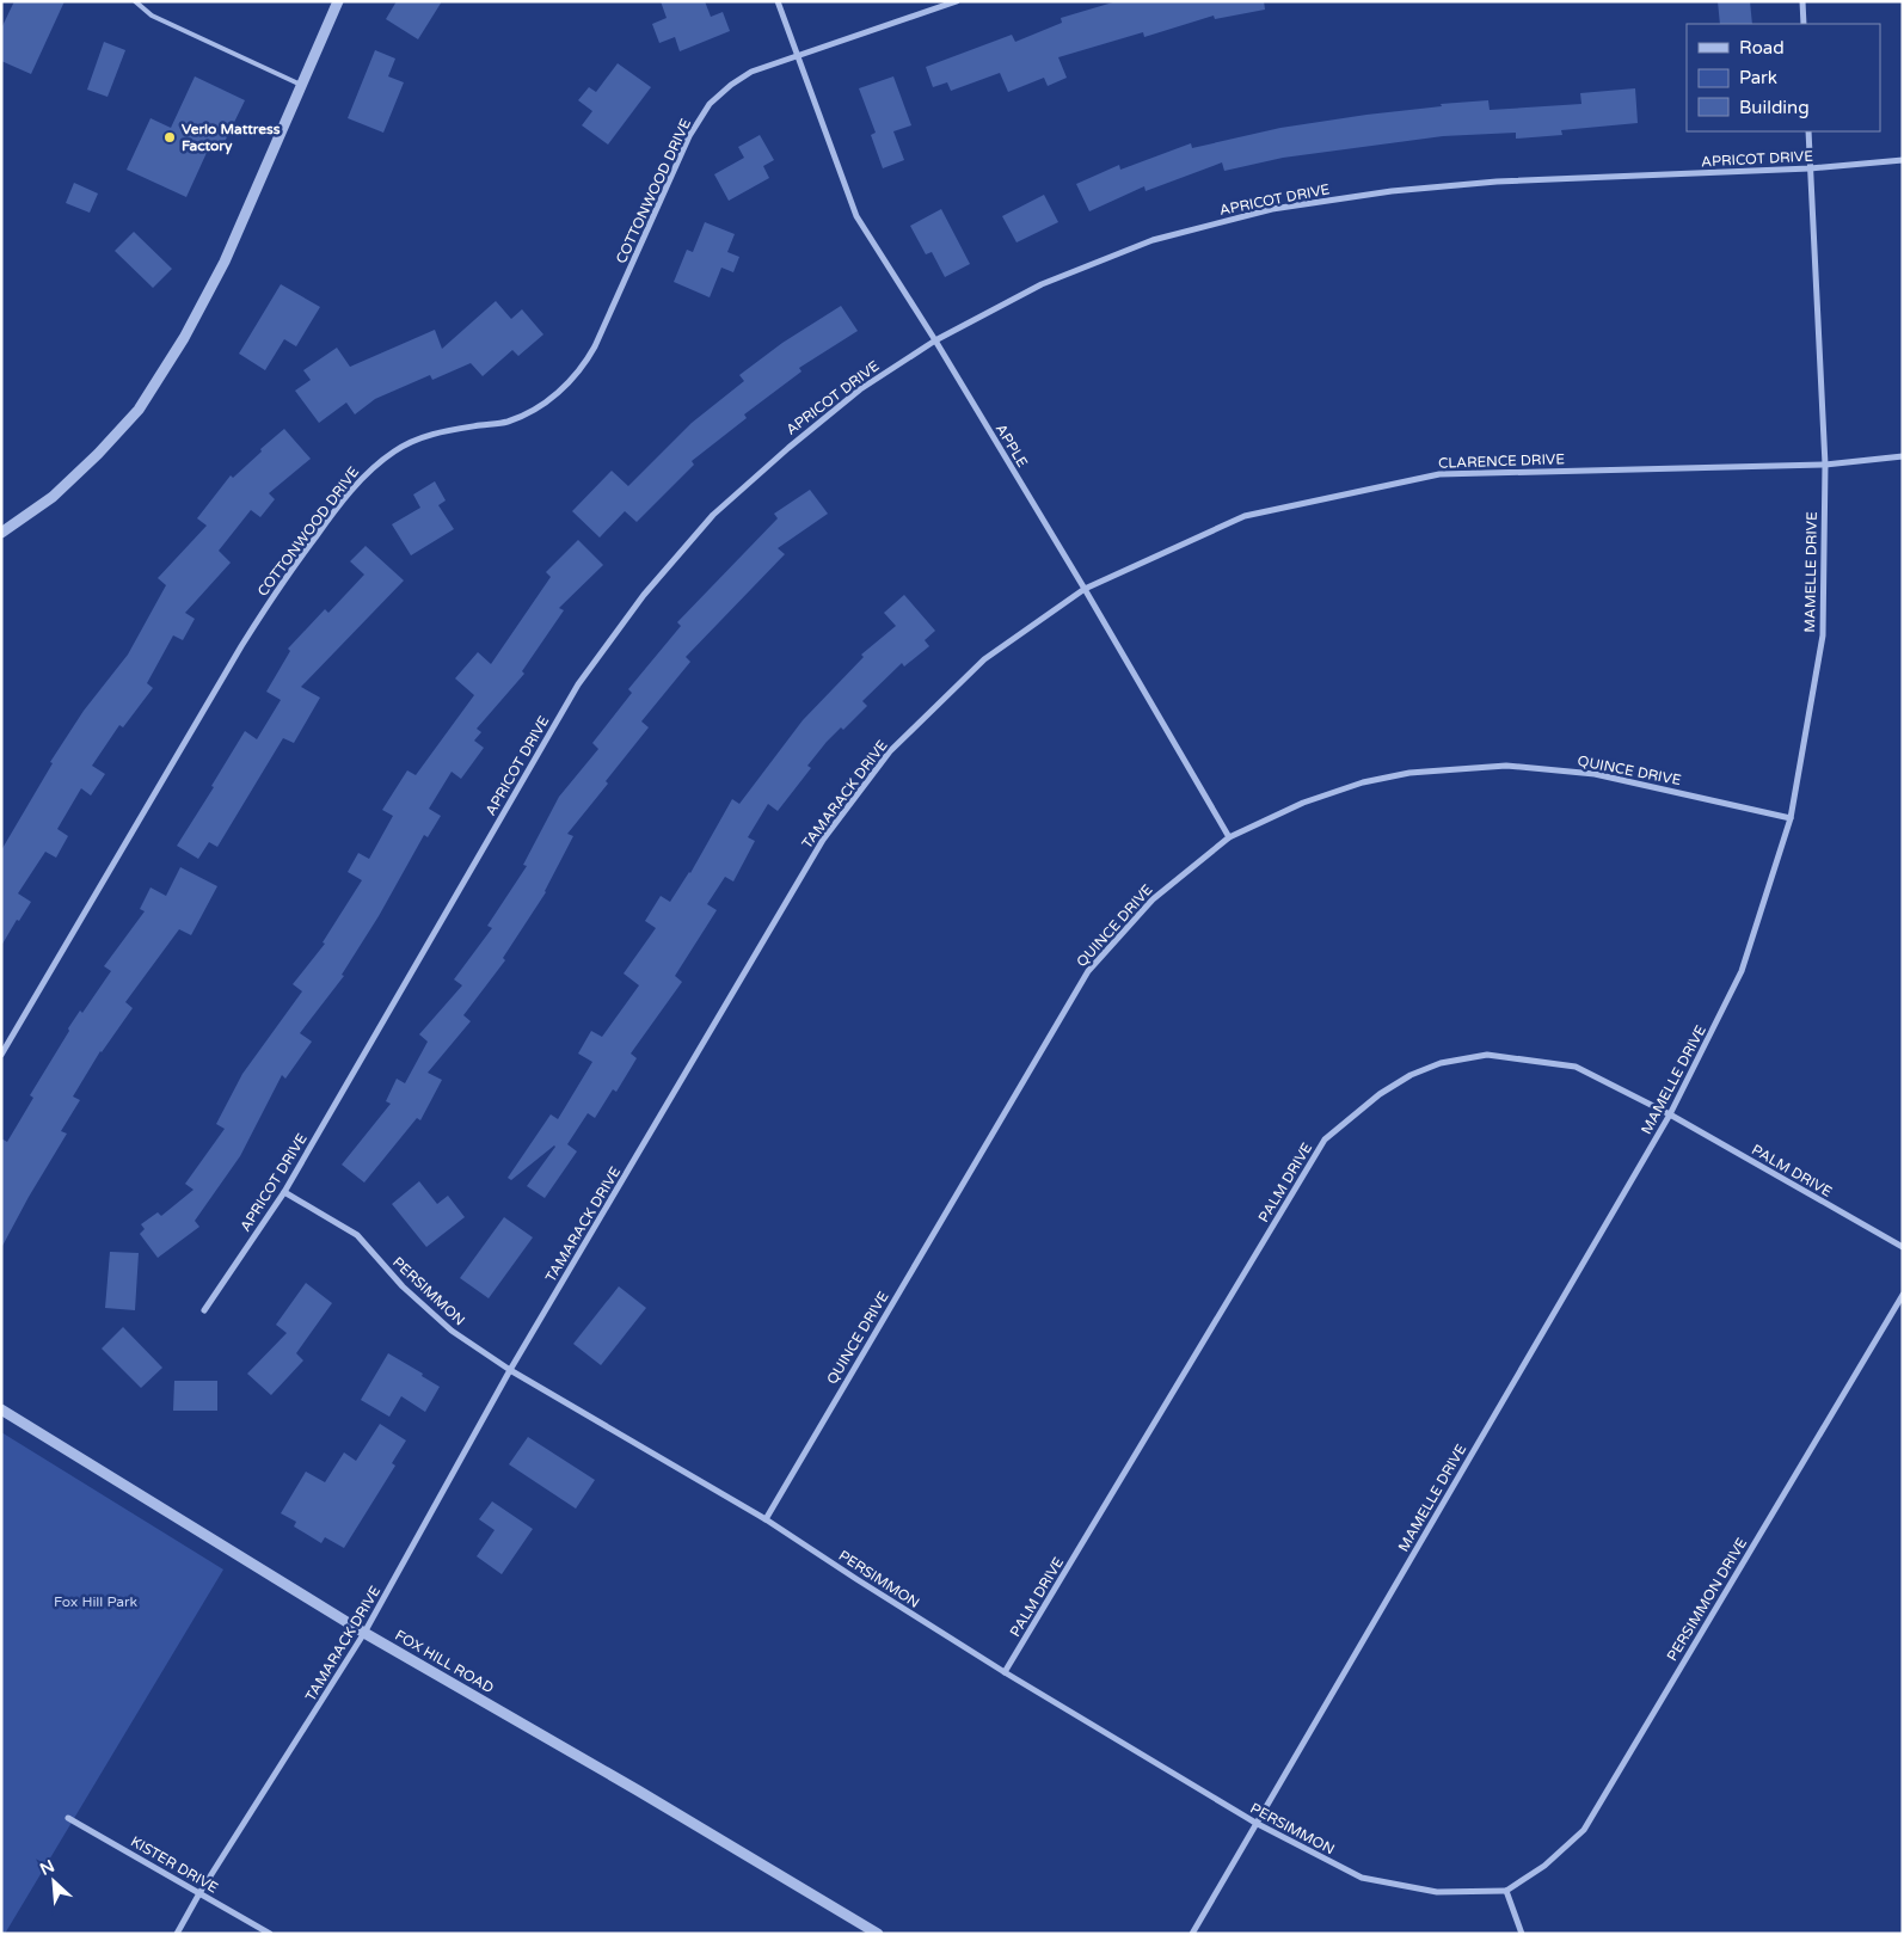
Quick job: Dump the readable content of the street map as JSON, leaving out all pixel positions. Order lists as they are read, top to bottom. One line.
{"streets":{"street":["APRICOT DRIVE","COTTONWOOD DRIVE","APPLE","CLARENCE DRIVE","MAMELLE DRIVE","QUINCE DRIVE","TAMARACK DRIVE","PALM DRIVE","PERSIMMON","PERSIMMON DRIVE","FOX HILL ROAD","KISTER DRIVE"]},"crossings":[["APRICOT DRIVE","APPLE"],["APRICOT DRIVE","MAMELLE DRIVE"],["APRICOT DRIVE","PERSIMMON"],["COTTONWOOD DRIVE","APPLE"],["APPLE","CLARENCE DRIVE"],["APPLE","QUINCE DRIVE"],["APPLE","TAMARACK DRIVE"],["CLARENCE DRIVE","MAMELLE DRIVE"],["CLARENCE DRIVE","TAMARACK DRIVE"],["MAMELLE DRIVE","QUINCE DRIVE"],["MAMELLE DRIVE","PALM DRIVE"],["MAMELLE DRIVE","PERSIMMON"],["QUINCE DRIVE","PERSIMMON"],["TAMARACK DRIVE","PERSIMMON"],["TAMARACK DRIVE","FOX HILL ROAD"],["TAMARACK DRIVE","KISTER DRIVE"],["PALM DRIVE","PERSIMMON"],["PERSIMMON","PERSIMMON DRIVE"]],"parks":["Fox Hill Park"],"places":["Verlo Mattress Factory"],"legend":["Road","Park","Building"],"north":"top left"}
